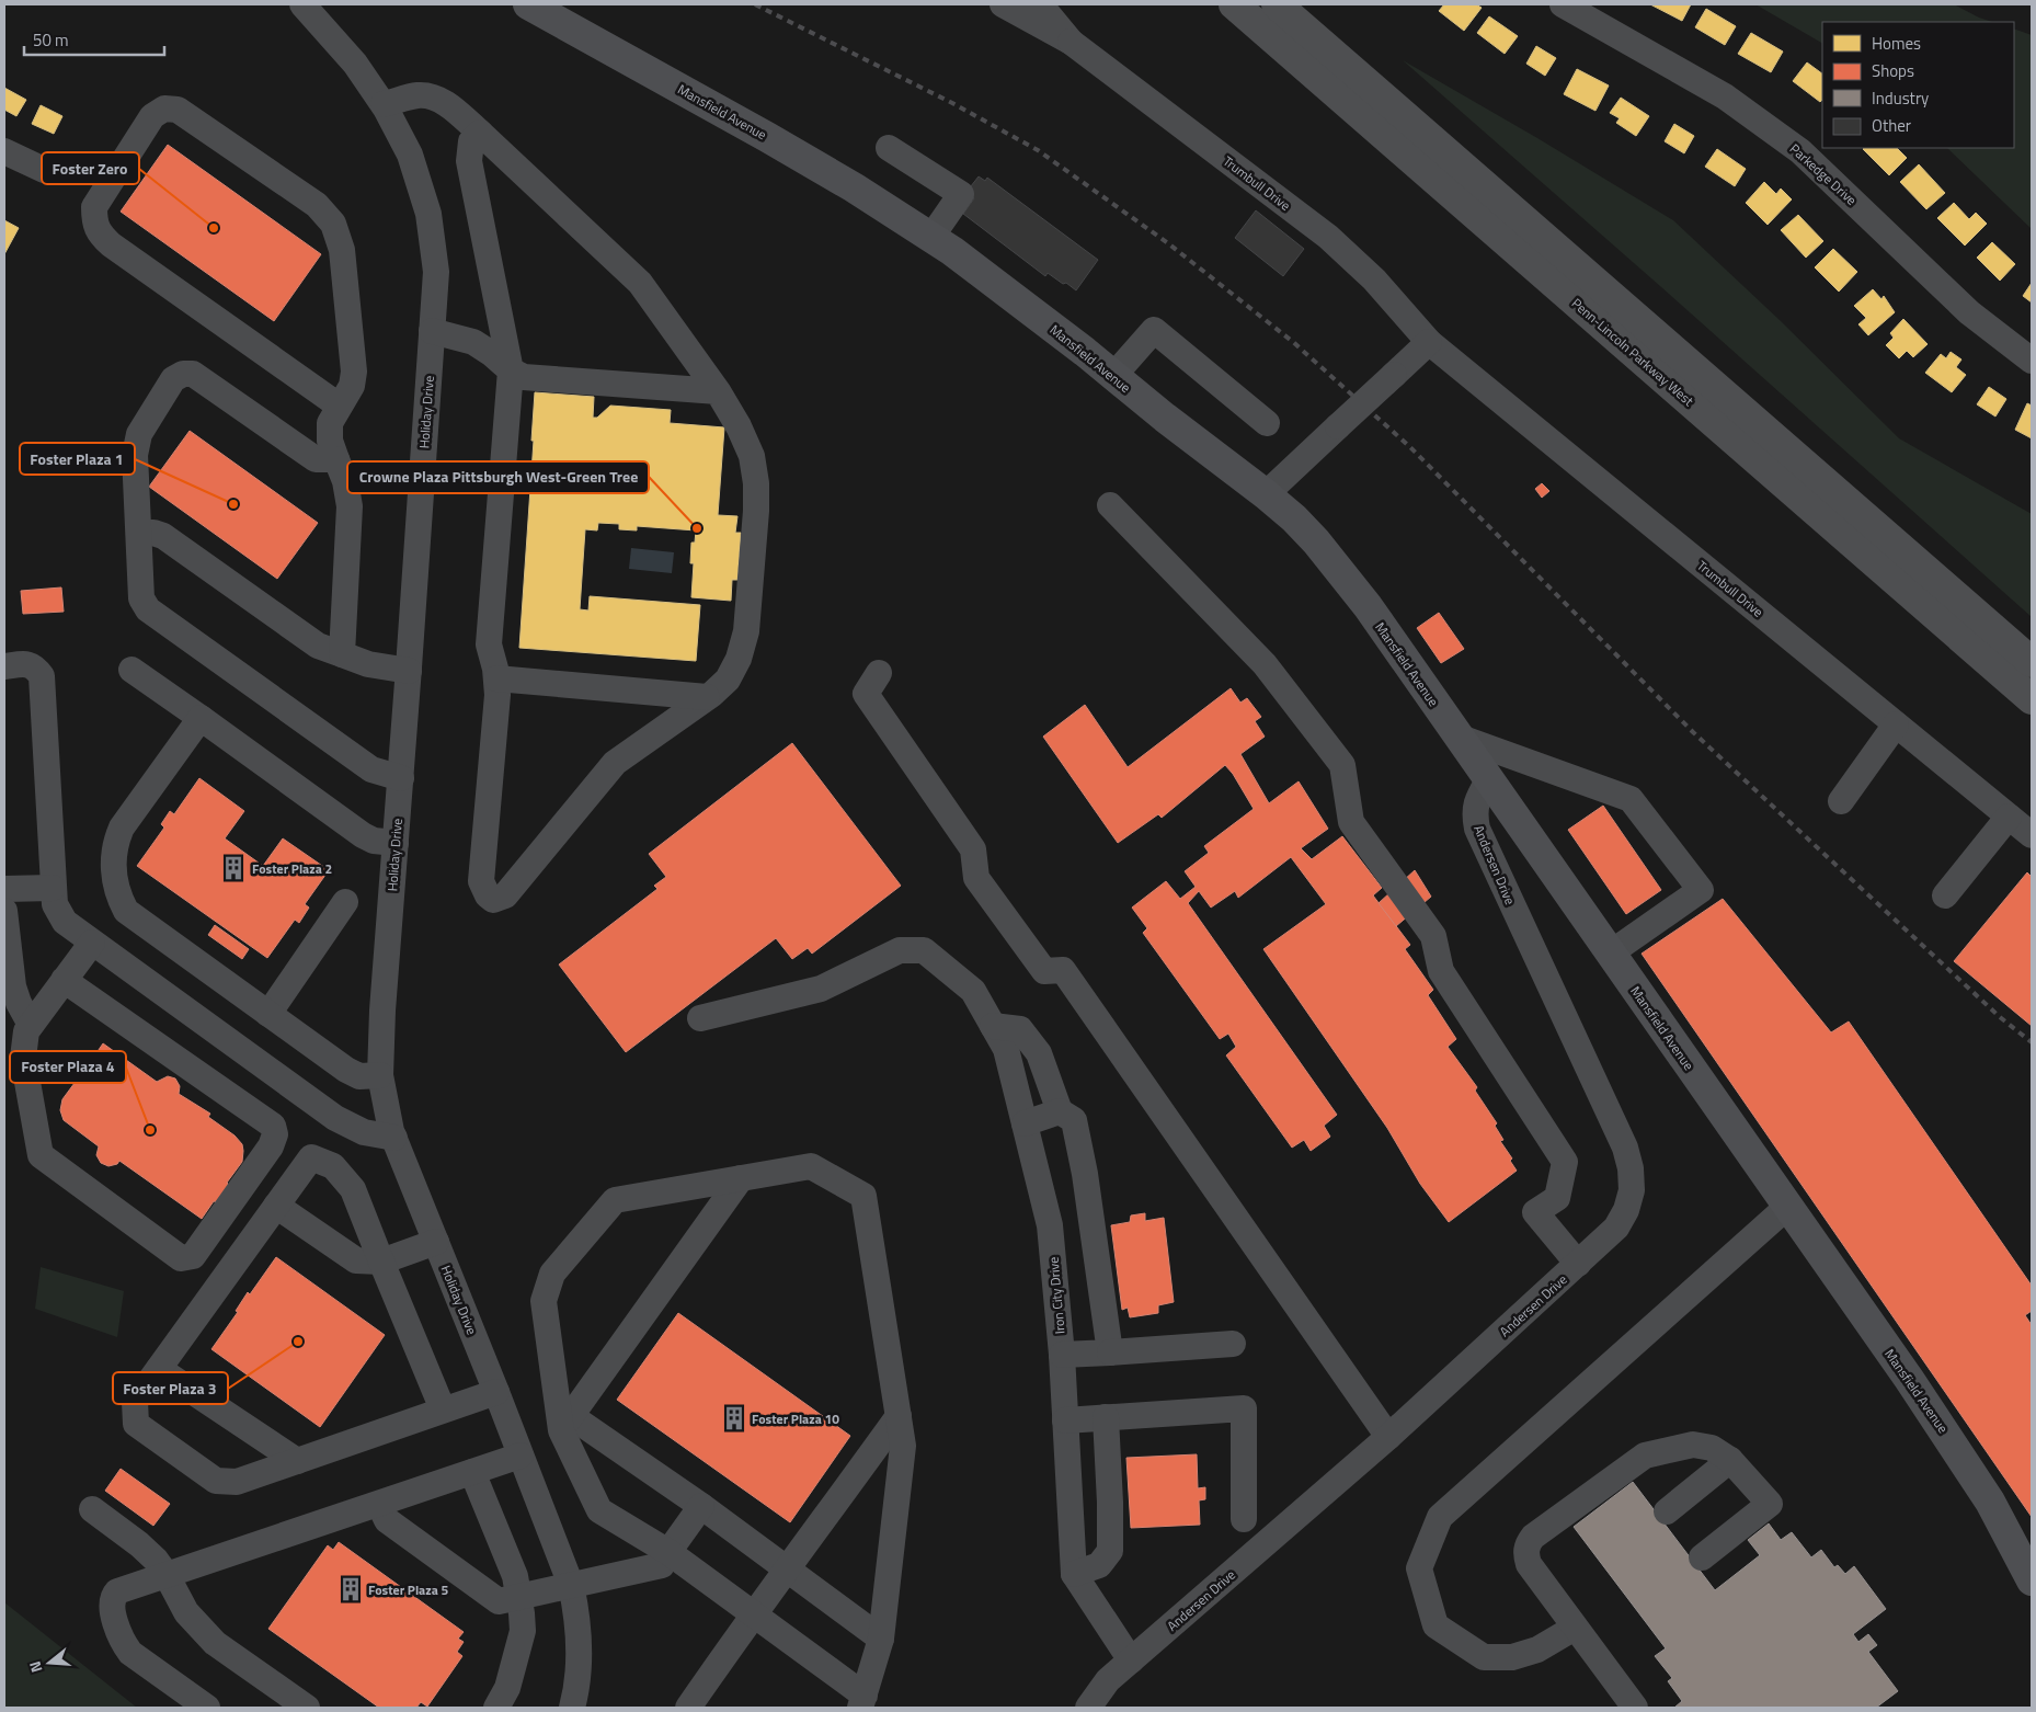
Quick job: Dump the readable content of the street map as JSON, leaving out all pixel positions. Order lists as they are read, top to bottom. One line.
{"streets":{"highway":["Penn-Lincoln Parkway West"],"main road":["Mansfield Avenue"],"street":["Parkedge Drive","Trumbull Drive","Holiday Drive","Andersen Drive","Iron City Drive"]},"crossings":[["Mansfield Avenue","Andersen Drive"]],"places":{"other":["Foster Zero","Foster Plaza 1","Crowne Plaza Pittsburgh West-Green Tree","Foster Plaza 4","Foster Plaza 3"],"building":["Foster Plaza 2","Foster Plaza 10","Foster Plaza 5"]},"legend":["Homes","Shops","Industry","Other"],"scale_bar":"50 m","north":"left"}
